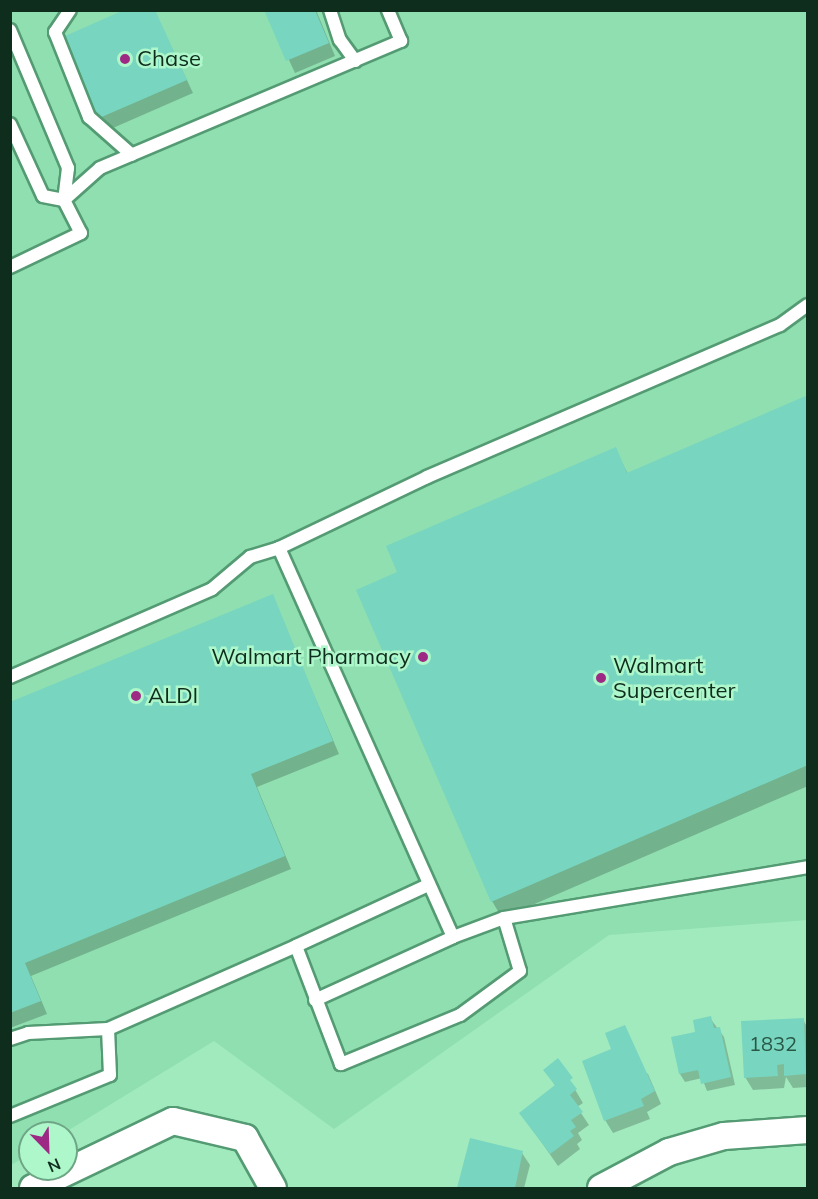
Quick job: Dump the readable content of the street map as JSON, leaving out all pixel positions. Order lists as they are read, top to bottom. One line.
{"places":["Chase","Walmart Pharmacy","Walmart Supercenter","ALDI"],"house_numbers":["1832"],"north":"bottom right"}
